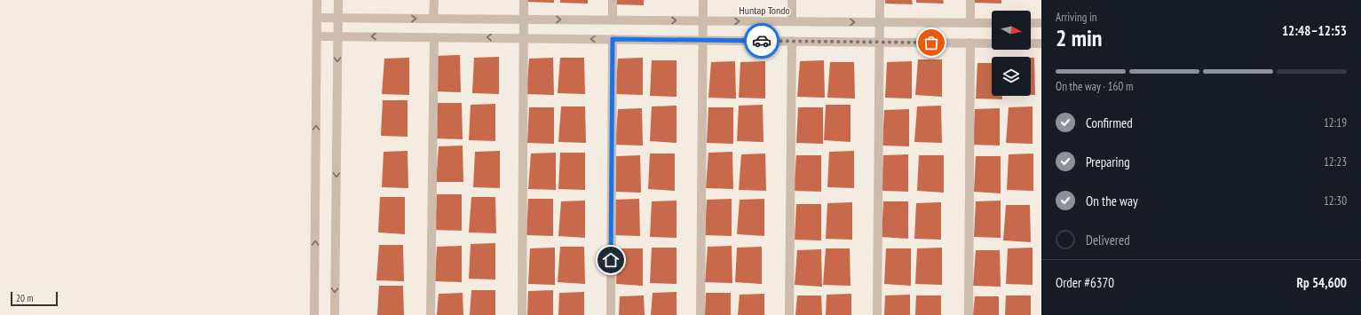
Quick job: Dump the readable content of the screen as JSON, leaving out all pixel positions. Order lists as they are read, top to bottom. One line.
{"streets":{"street":["Huntap Tondo"]},"scale_bar":"20 m","north":"right","page":{"heading":["2 min","Arriving in","12:48–12:53"],"panel":["Order #6370","Rp 54,600"],"bar":"On the way · 160 m","list":[["Confirmed","12:19"],["Preparing","12:23"],["On the way","12:30"],"Delivered"],"scale":"20 m"}}
